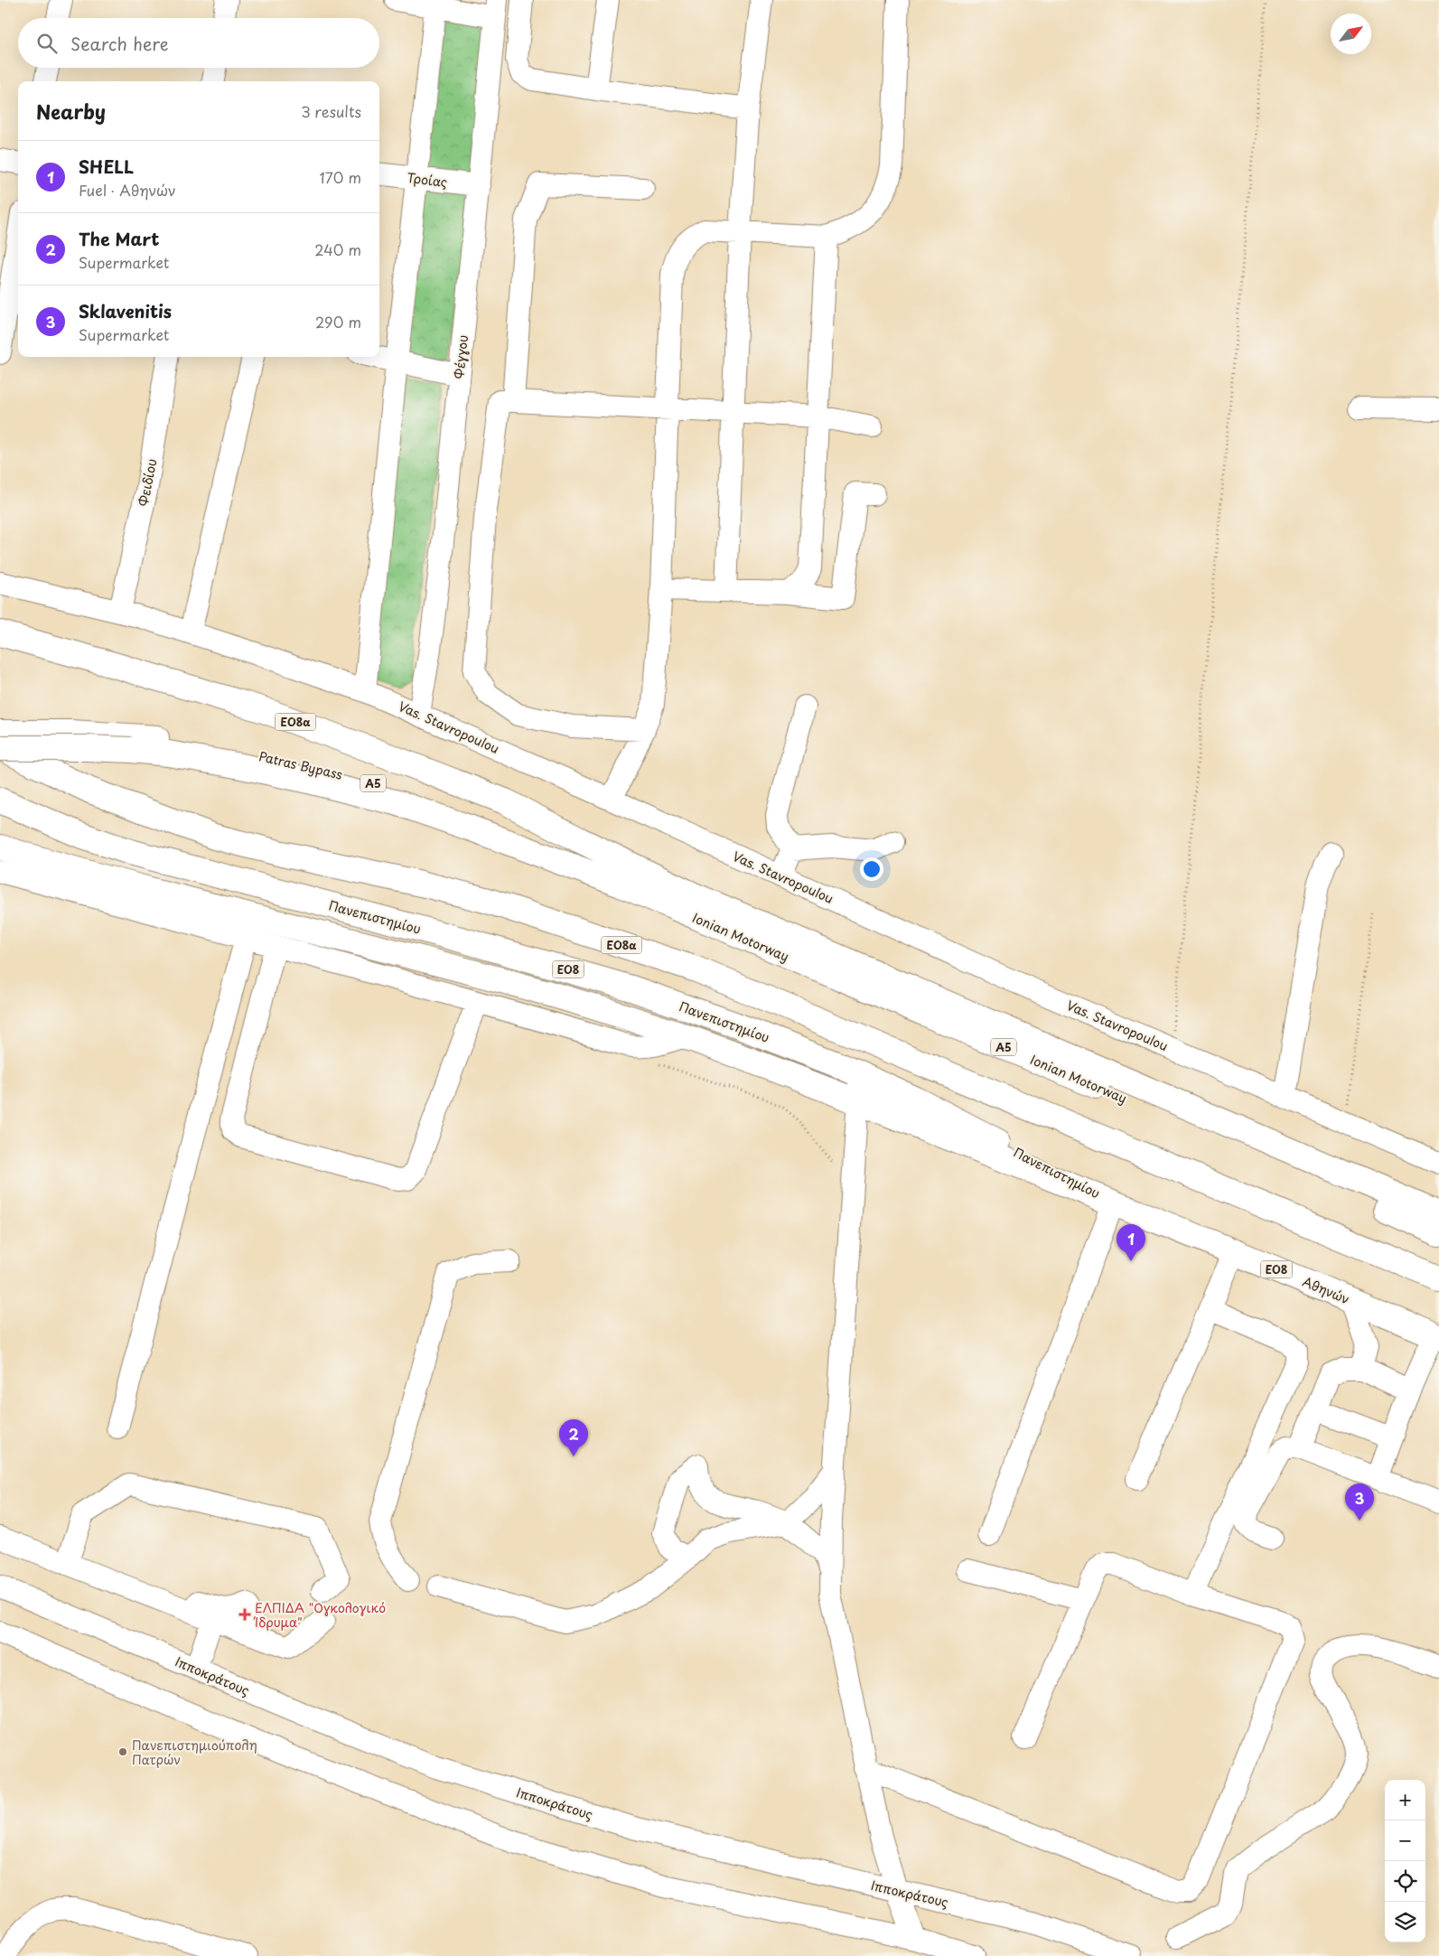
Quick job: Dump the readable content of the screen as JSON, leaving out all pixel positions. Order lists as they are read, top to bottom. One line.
{"streets":{"main road":["ΕΟ8α","Patras Bypass","Α5","Πανεπιστημίου","Ionian Motorway","ΕΟ8","Αθηνών"],"street":["Τροίας","Φέγγου","Φειδίου","Vas. Stavropoulou","Ιπποκράτους"]},"crossings":[["Τροίας","Φέγγου"],["Φέγγου","Vas. Stavropoulou"],["Φειδίου","Vas. Stavropoulou"],["ΕΟ8α","Patras Bypass"],["ΕΟ8α","Ionian Motorway"],["Patras Bypass","Ionian Motorway"],["Πανεπιστημίου","Αθηνών"]],"places":{"health":["ΕΛΠΙΔΑ \"Ογκολογικό Ίδρυμα\""],"other":["Πανεπιστημιούπολη Πατρών"]},"north":"top right","page":{"search":"Search here","heading":["Nearby","3 results"],"list":[{"mark":"1","name":"SHELL","note":"Fuel · Αθηνών","value":"170 m"},{"mark":"2","name":"The Mart","note":"Supermarket","value":"240 m"},{"mark":"3","name":"Sklavenitis","note":"Supermarket","value":"290 m"}],"pins":["1","2","3"],"map_buttons":["+","−"]}}
